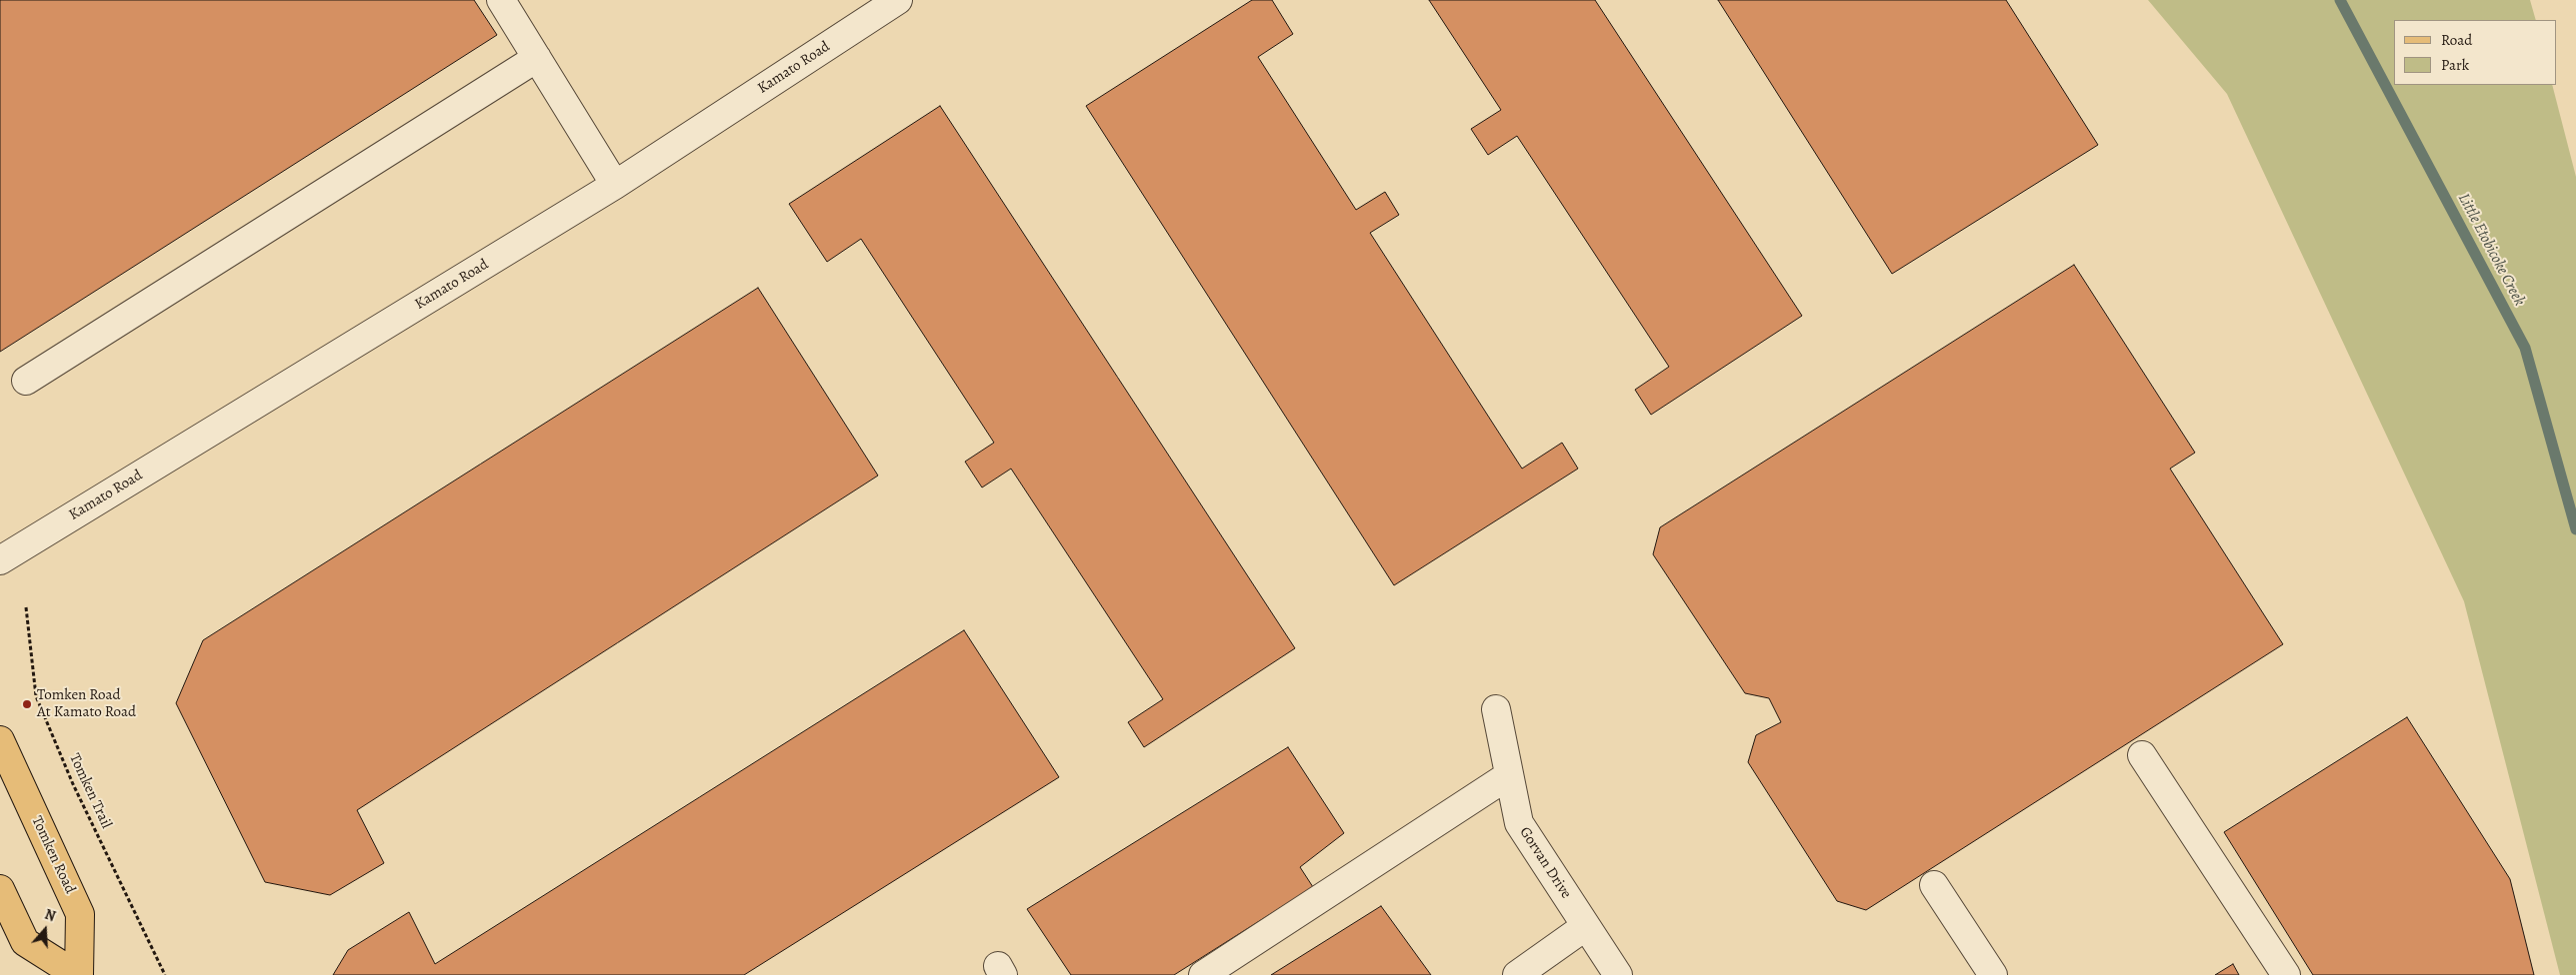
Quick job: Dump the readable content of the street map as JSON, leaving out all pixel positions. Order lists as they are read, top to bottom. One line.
{"streets":{"main road":["Tomken Road"],"street":["Kamato Road","Gorvan Drive"],"path":["Tomken Trail"]},"water":["Little Etobicoke Creek"],"places":["Tomken Road At Kamato Road"],"legend":["Road","Park"],"north":"top"}
